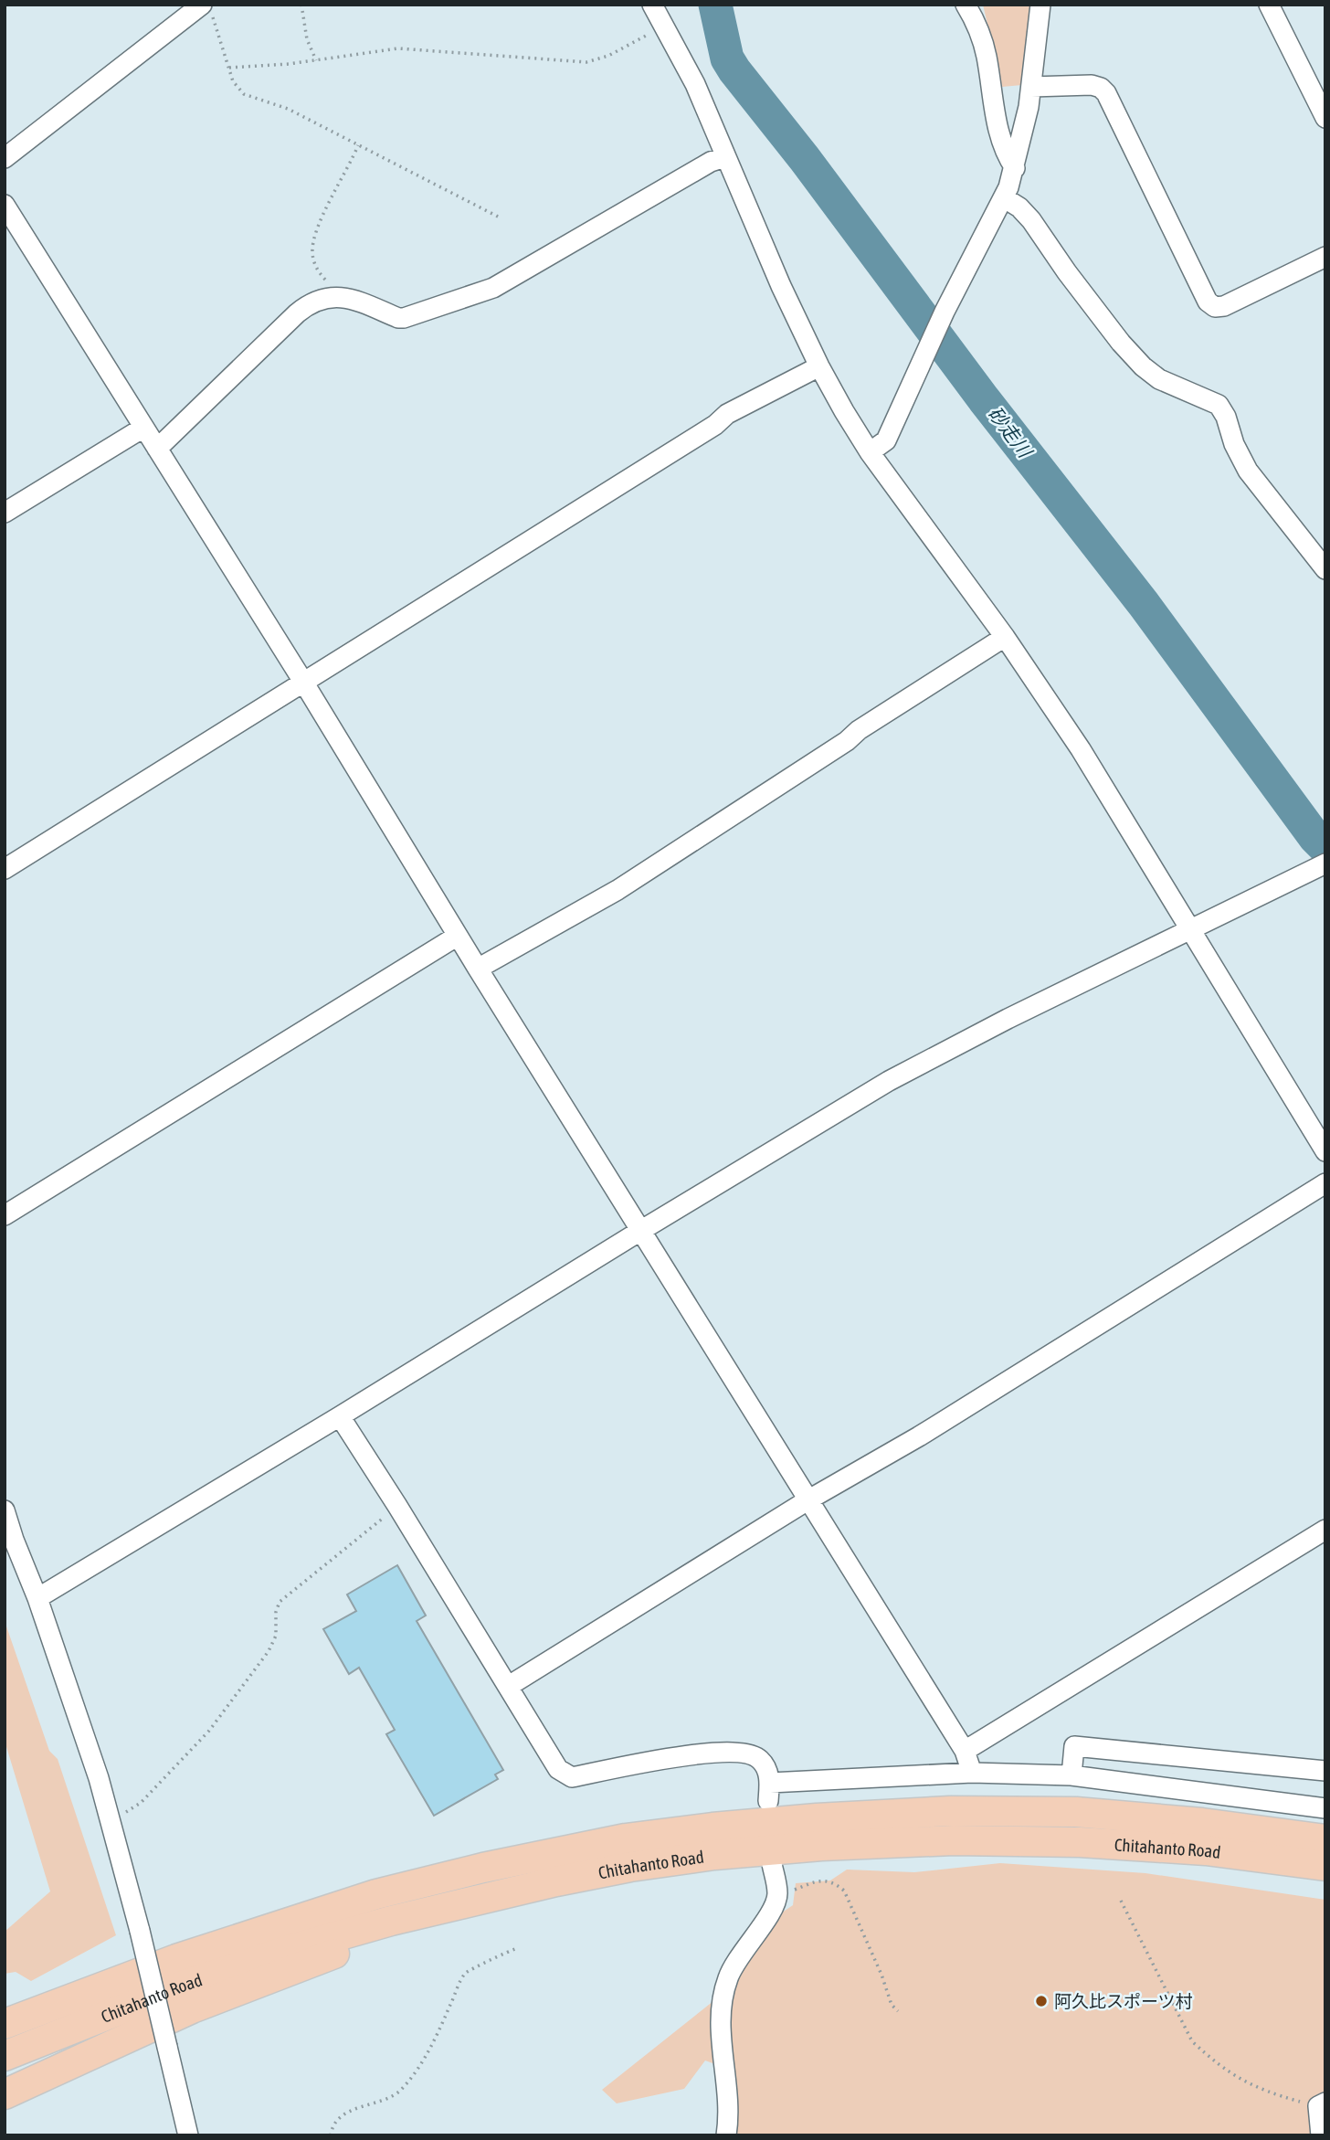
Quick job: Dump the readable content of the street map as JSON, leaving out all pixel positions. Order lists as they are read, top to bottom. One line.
{"streets":{"highway":["Chitahanto Road"]},"water":["砂走川"],"places":["阿久比スポーツ村"]}
